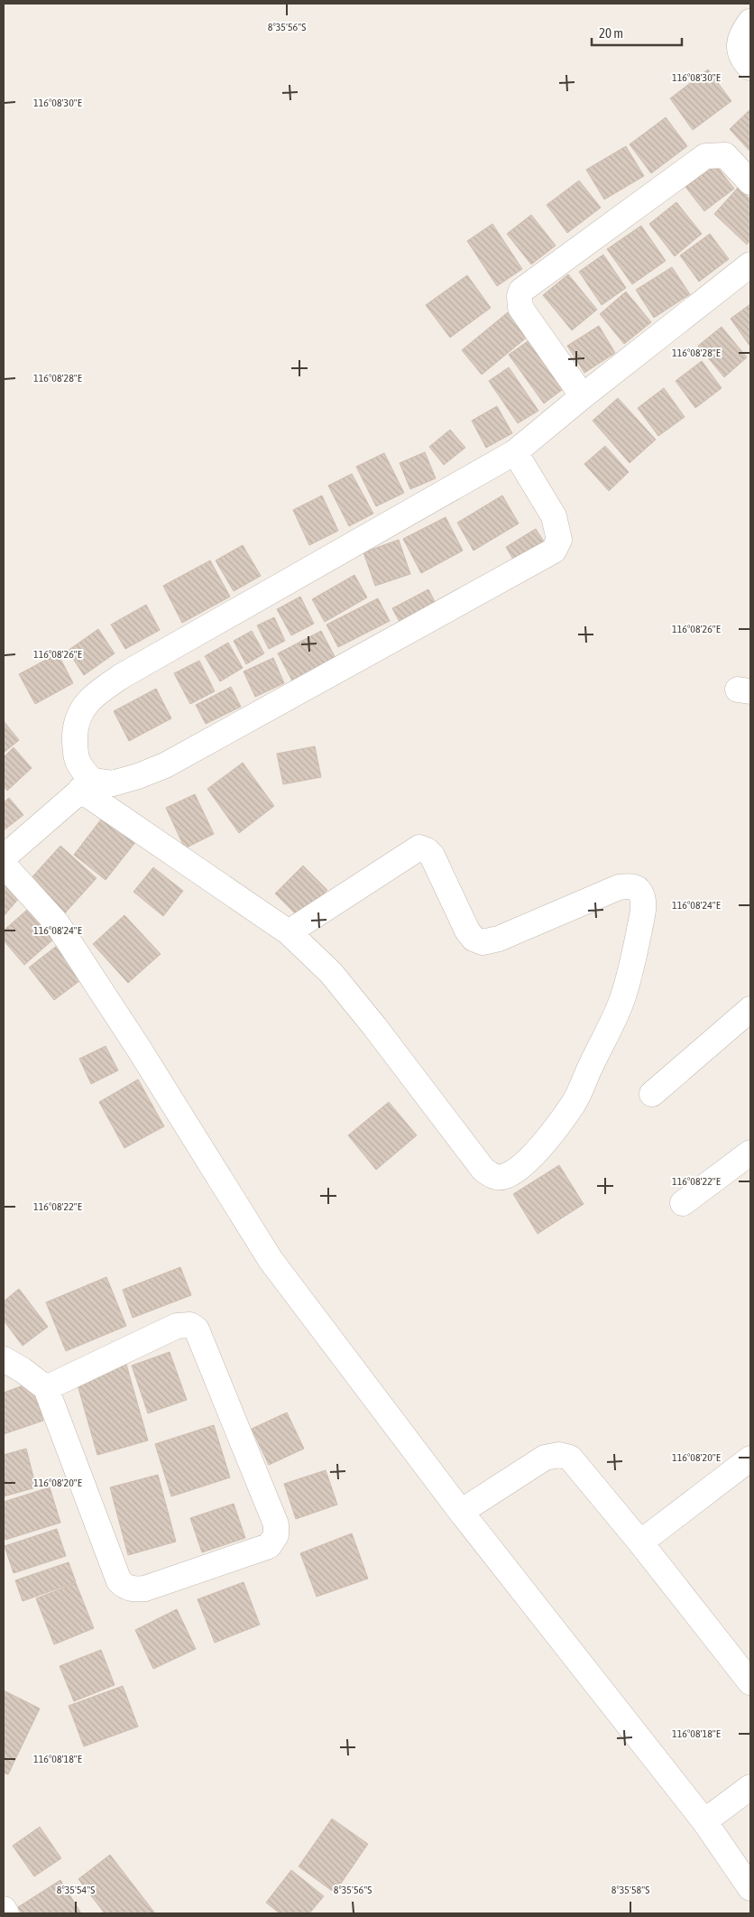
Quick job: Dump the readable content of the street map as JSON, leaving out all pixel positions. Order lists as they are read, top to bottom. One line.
{"scale_bar":"20 m","coordinates":["8°35'56\"S","116°08'30\"E","116°08'28\"E","116°08'26\"E","116°08'24\"E","116°08'22\"E","116°08'20\"E","116°08'18\"E","8°35'54\"S","8°35'58\"S"]}
